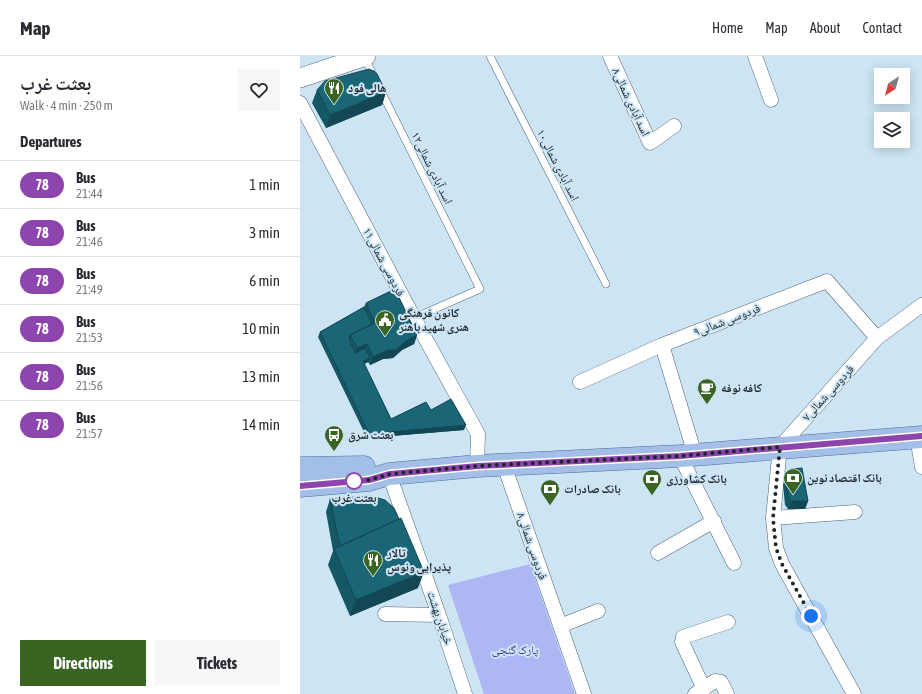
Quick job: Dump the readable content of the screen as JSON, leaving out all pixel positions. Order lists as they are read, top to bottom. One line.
{"streets":{"street":["اسد آبادی شمالی۸","فردوسی شمالی۱۱","فردوسی شمالی۹","فردوسی شمالی۷","فردوسی شمالی۸","خیابان بهشت"],"lane":["اسد آبادی شمالی۱۰","اسد آبادی شمالی۱۲"]},"crossings":[["اسد آبادی شمالی۱۲","فردوسی شمالی۱۱"],["فردوسی شمالی۹","فردوسی شمالی۷"]],"parks":["پارک گنجی"],"places":{"restaurant":["هالی فود","تالار پذیرایی ونوس"],"public building":["کانون فرهنگی هنری شهید باهنر"],"cafe":["کافه نوفه"],"bus stop":["بعثت شرق"],"other":["بعثت غرب"],"bank":["بانک اقتصاد نوین","بانک کشاورزی","بانک صادرات"]},"lines":["bus line 78"],"north":"bottom left","page":{"header":"Map","nav":["Home","Map","About","Contact"],"heading":[["بعثت غرب","Walk · 4 min · 250 m"],"Departures"],"list":[{"mark":"78","name":"Bus","note":"21:44","value":"1 min"},{"mark":"78","name":"Bus","note":"21:46","value":"3 min"},{"mark":"78","name":"Bus","note":"21:49","value":"6 min"},{"mark":"78","name":"Bus","note":"21:53","value":"10 min"},{"mark":"78","name":"Bus","note":"21:56","value":"13 min"},{"mark":"78","name":"Bus","note":"21:57","value":"14 min"}],"buttons":["Directions","Tickets"]}}
